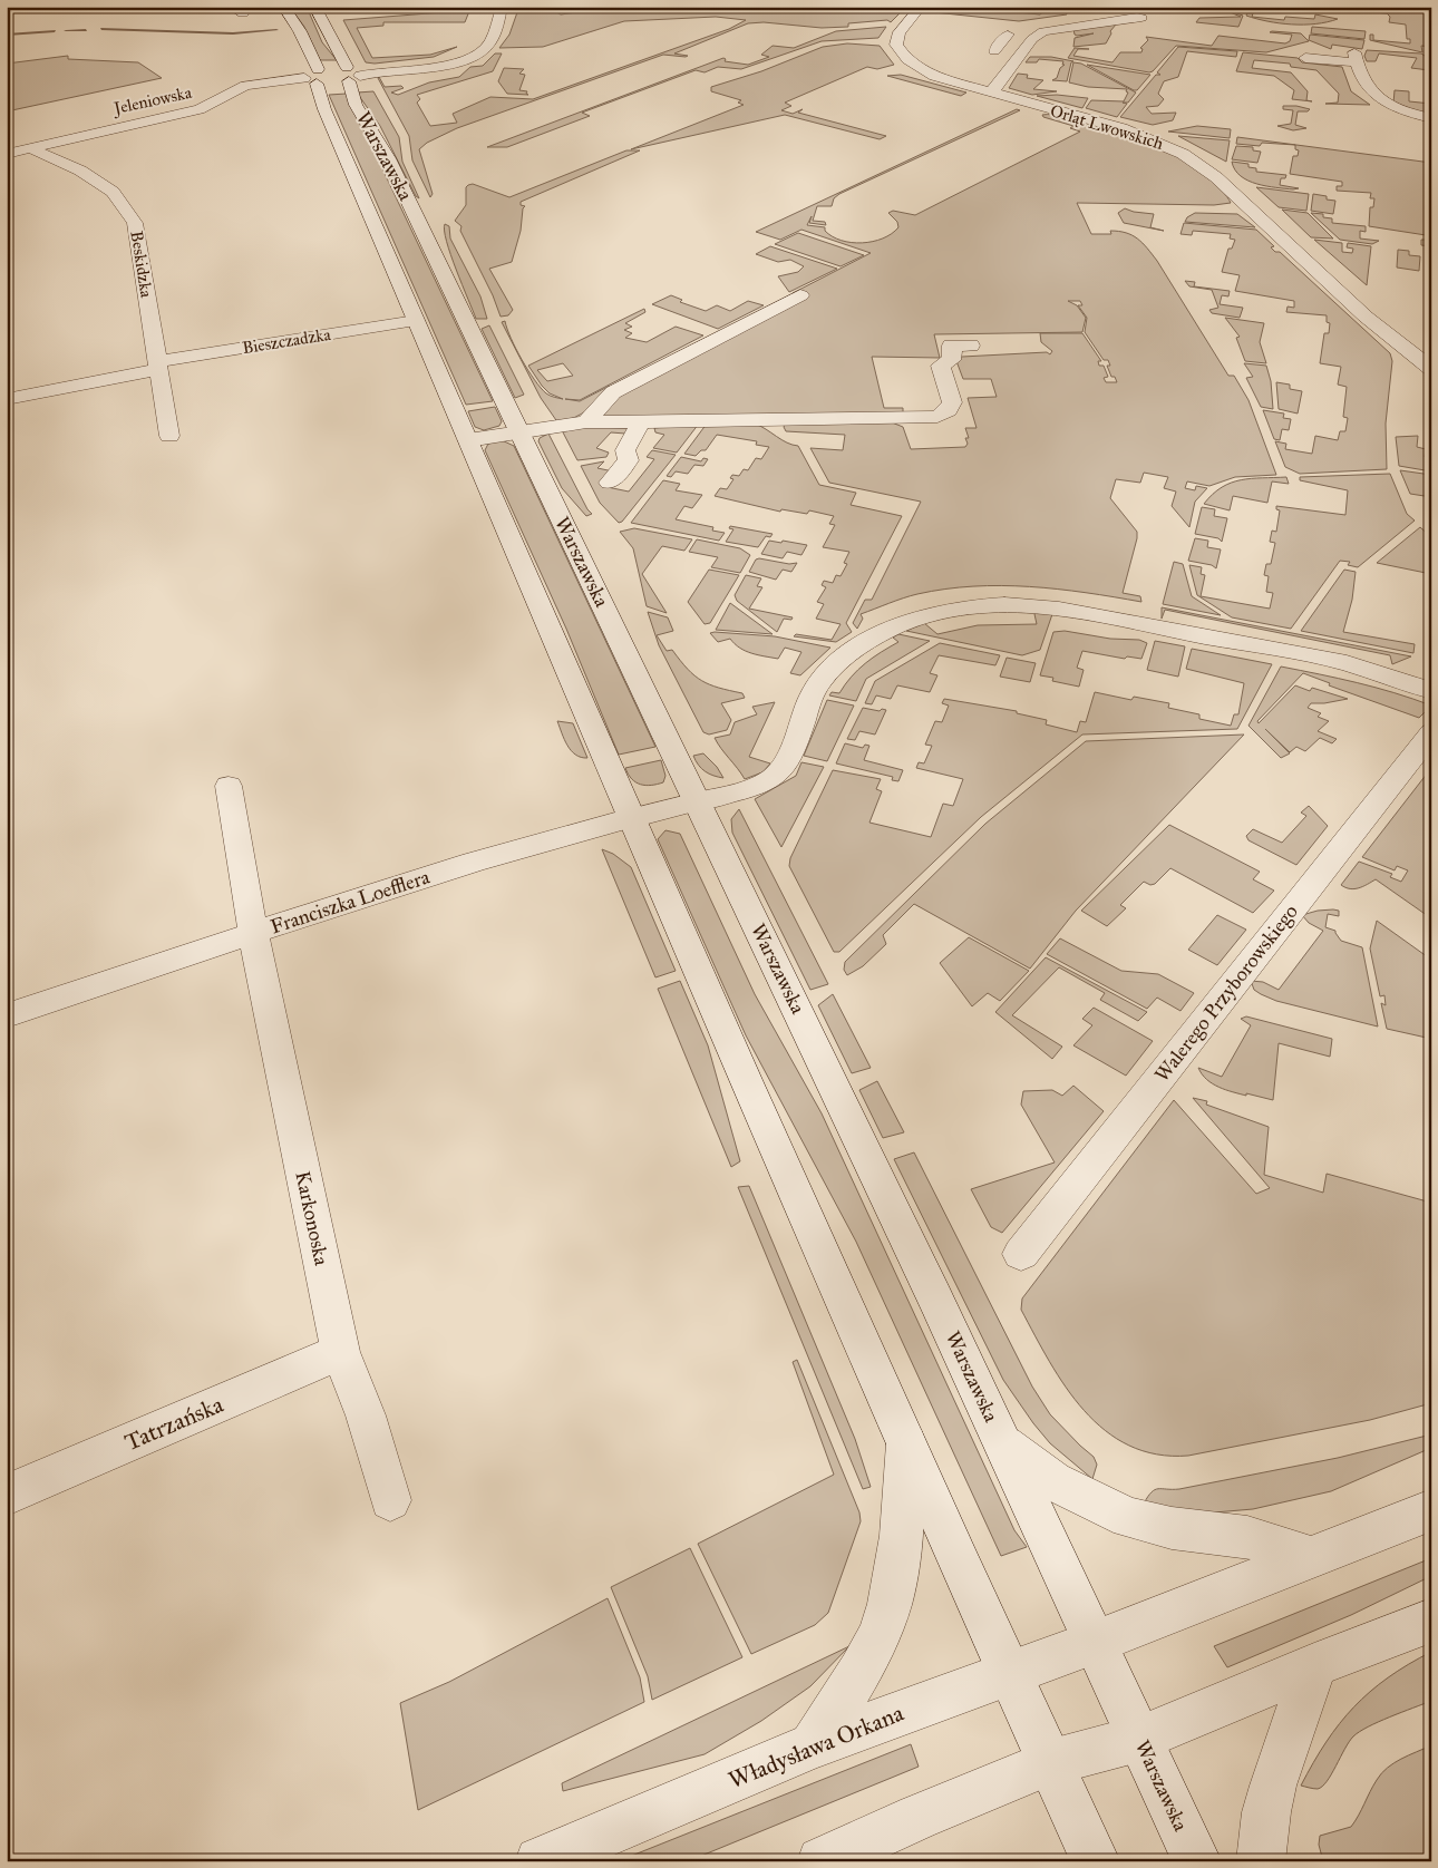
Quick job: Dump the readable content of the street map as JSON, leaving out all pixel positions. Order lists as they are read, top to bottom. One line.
{"streets":{"street":["Jeleniowska","Orląt Lwowskich","Warszawska","Beskidzka","Bieszczadzka","Franciszka Loefflera","Walerego Przyborowskiego","Karkonoska","Tatrzańska","Władysława Orkana"]},"crossings":[["Jeleniowska","Warszawska"],["Jeleniowska","Beskidzka"],["Warszawska","Bieszczadzka"],["Warszawska","Franciszka Loefflera"],["Warszawska","Władysława Orkana"],["Beskidzka","Bieszczadzka"],["Franciszka Loefflera","Karkonoska"],["Karkonoska","Tatrzańska"]]}
